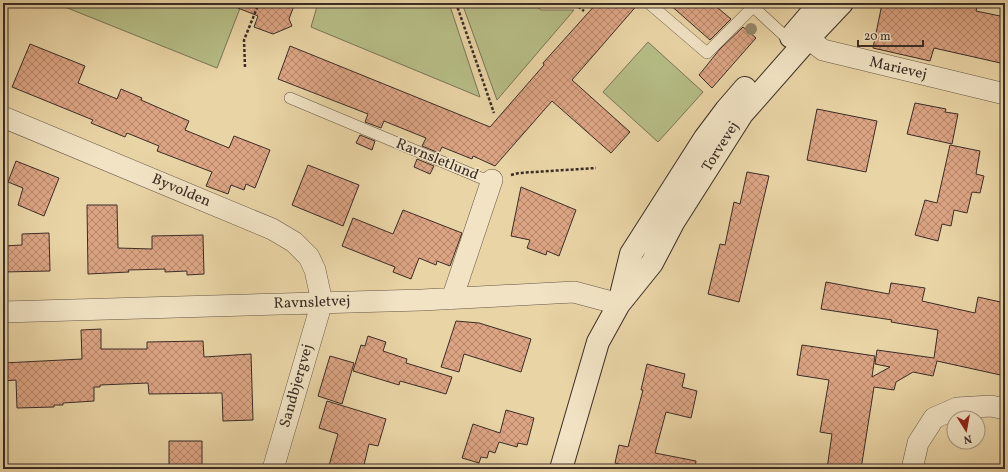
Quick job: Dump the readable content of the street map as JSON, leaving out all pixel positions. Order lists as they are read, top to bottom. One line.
{"streets":{"street":["Marievej","Torvevej","Ravnsletlund","Byvolden","Ravnsletvej","Sandbjergvej"]},"crossings":[["Marievej","Torvevej"],["Torvevej","Ravnsletvej"],["Ravnsletlund","Ravnsletvej"],["Byvolden","Ravnsletvej"],["Byvolden","Sandbjergvej"],["Ravnsletvej","Sandbjergvej"]],"scale_bar":"20 m","north":"bottom"}
